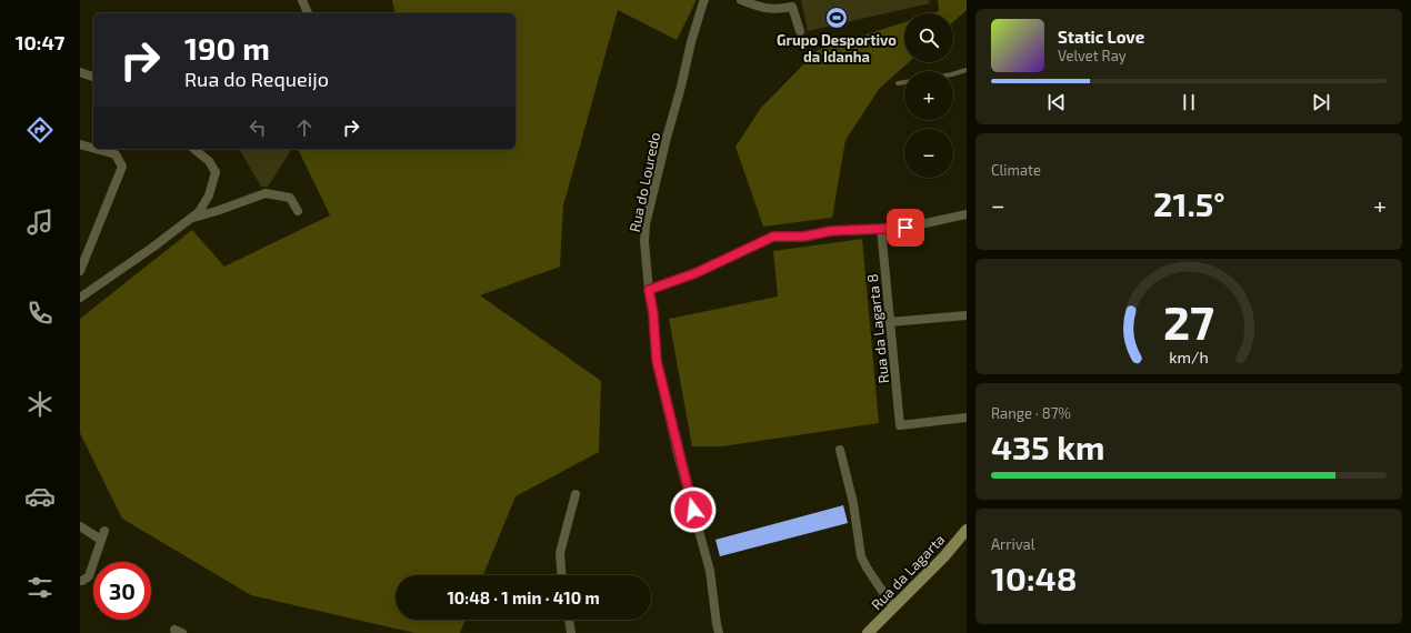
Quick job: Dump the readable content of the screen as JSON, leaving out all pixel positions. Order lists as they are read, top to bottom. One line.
{"streets":{"street":["Rua do Louredo","Rua da Lagarta 8","Rua da Lagarta"]},"places":{"sports":["Grupo Desportivo da Idanha"]},"page":{"tabs":"10:47","map_buttons":["+","−"],"turn":["190 m","Rua do Requeijo"],"song":["Static Love","Velvet Ray"],"tile":["Climate",["Range · 87%","435 km"],["Arrival","10:48"]],"heat":["−","21.5°","+"],"limit":"30","trip":"10:48 · 1 min · 410 m","gauge":["27","km/h"]}}
